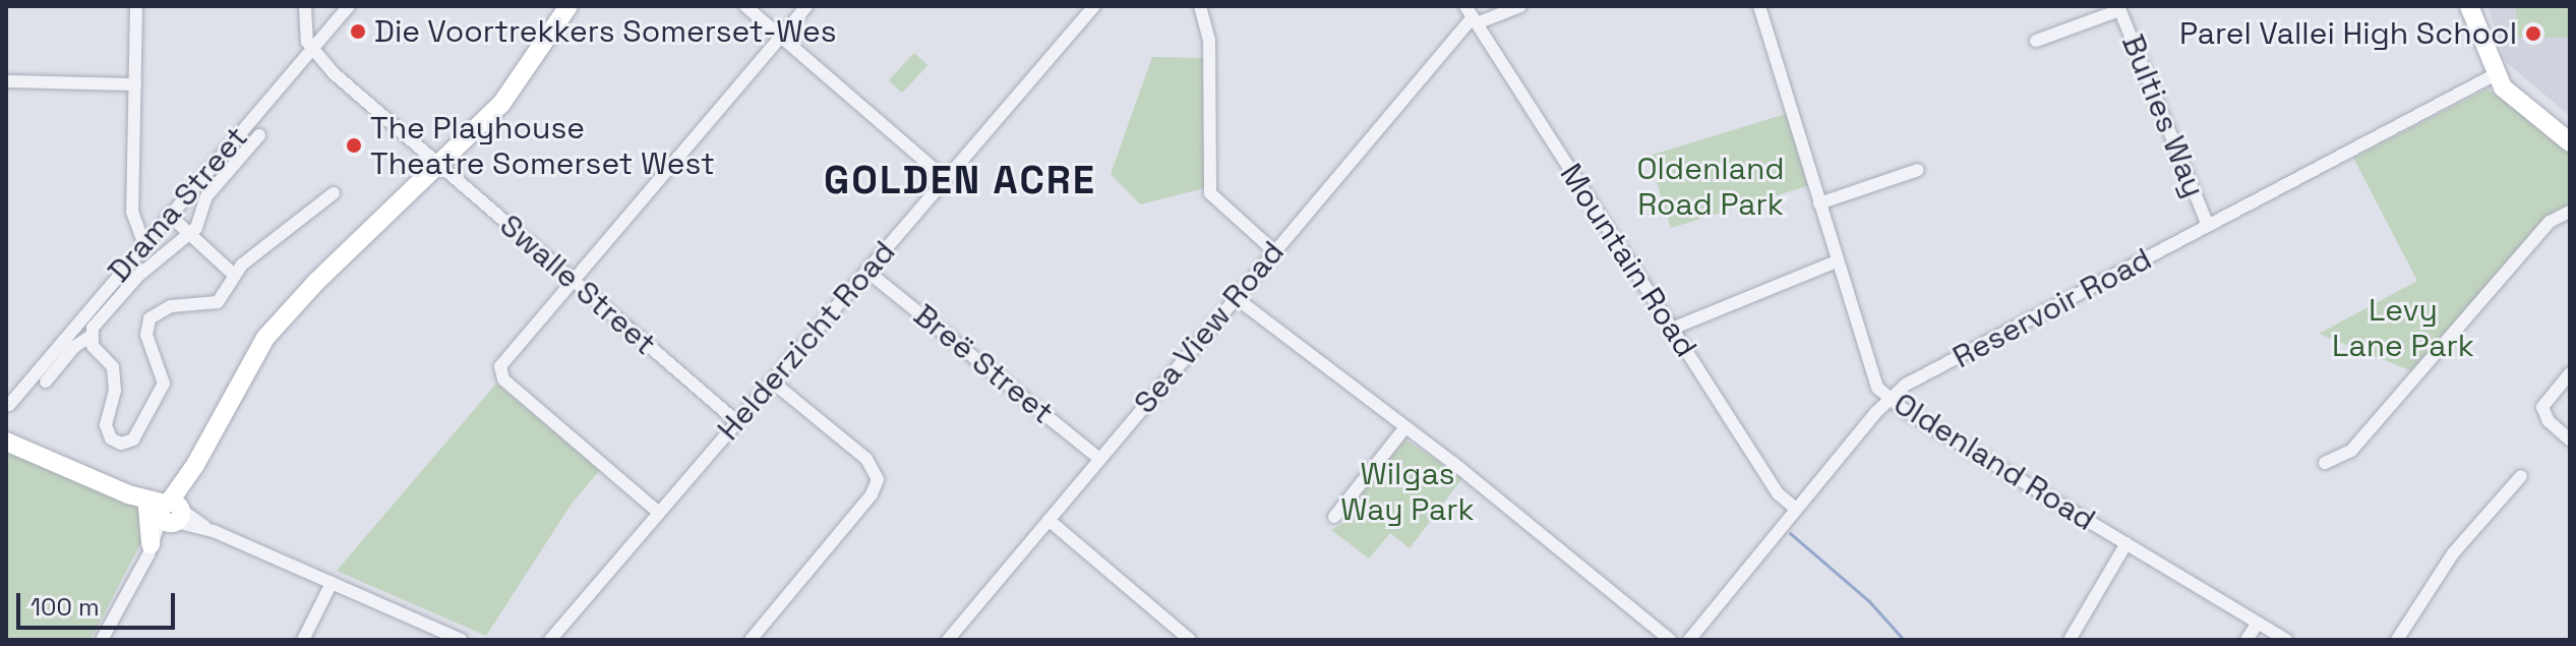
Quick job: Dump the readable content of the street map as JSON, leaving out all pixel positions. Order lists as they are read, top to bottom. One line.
{"streets":{"street":["Bulties Way","Drama Street","Mountain Road","Swalle Street","Reservoir Road","Sea View Road","Helderzicht Road","Breë Street","Oldenland Road"]},"crossings":[["Bulties Way","Reservoir Road"],["Drama Street","Swalle Street"],["Mountain Road","Reservoir Road"],["Mountain Road","Sea View Road"],["Swalle Street","Helderzicht Road"],["Reservoir Road","Oldenland Road"],["Sea View Road","Breë Street"],["Helderzicht Road","Breë Street"]],"districts":["GOLDEN ACRE"],"parks":["Oldenland Road Park","Levy Lane Park","Wilgas Way Park"],"places":["Die Voortrekkers Somerset-Wes","Parel Vallei High School","The Playhouse Theatre Somerset West"],"scale_bar":"100 m"}
